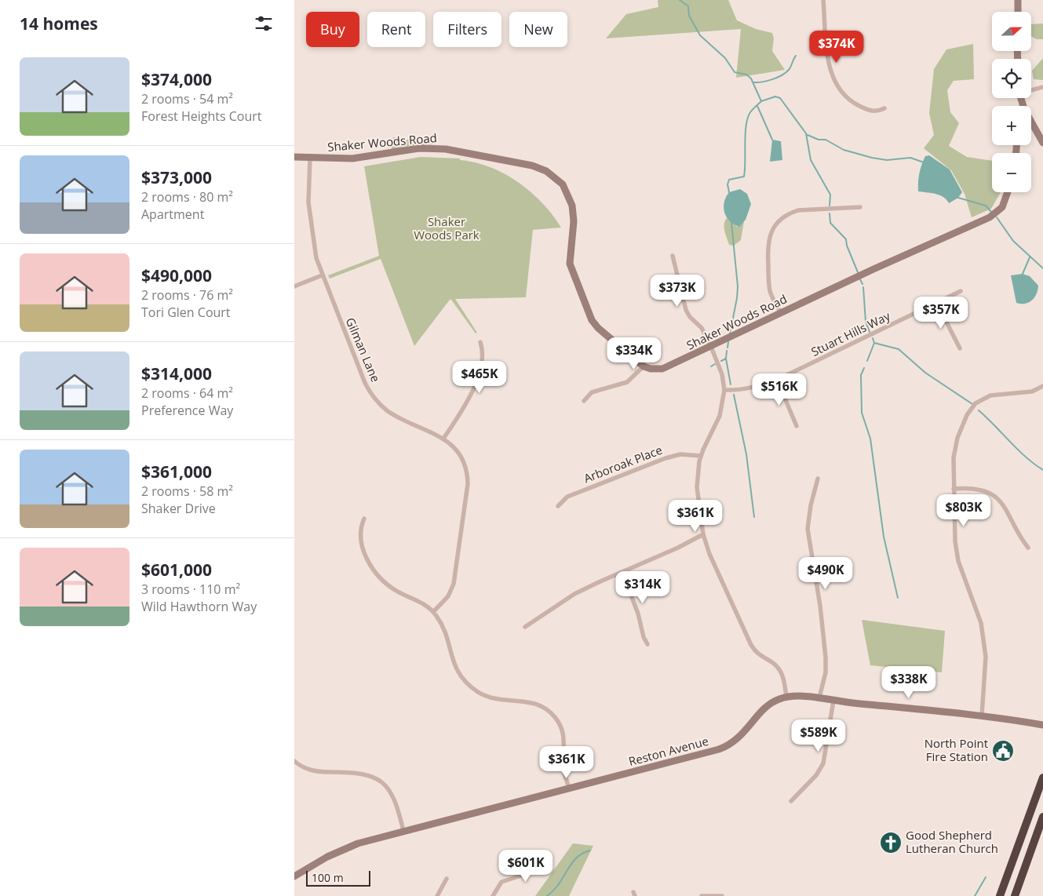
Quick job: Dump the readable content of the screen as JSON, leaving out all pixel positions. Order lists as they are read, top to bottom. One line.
{"streets":{"street":["Shaker Woods Road","Stuart Hills Way","Gilman Lane","Arboroak Place","Reston Avenue"]},"crossings":[["Shaker Woods Road","Gilman Lane"]],"parks":["Shaker Woods Park"],"places":{"public building":["North Point Fire Station"],"church":["Good Shepherd Lutheran Church"]},"scale_bar":"100 m","north":"right","page":{"heading":"14 homes","map_buttons":["+","−"],"chip":["Buy","Rent","Filters","New"],"price":["$374K","$373K","$357K","$334K","$465K","$516K","$803K","$361K","$490K","$314K","$338K","$589K","$361K","$601K"],"list":[{"name":"$374,000","note":"2 rooms · 54 m² · Forest Heights Court"},{"name":"$373,000","note":"2 rooms · 80 m² · Apartment"},{"name":"$490,000","note":"2 rooms · 76 m² · Tori Glen Court"},{"name":"$314,000","note":"2 rooms · 64 m² · Preference Way"},{"name":"$361,000","note":"2 rooms · 58 m² · Shaker Drive"},{"name":"$601,000","note":"3 rooms · 110 m² · Wild Hawthorn Way"}],"scale":"100 m"}}
